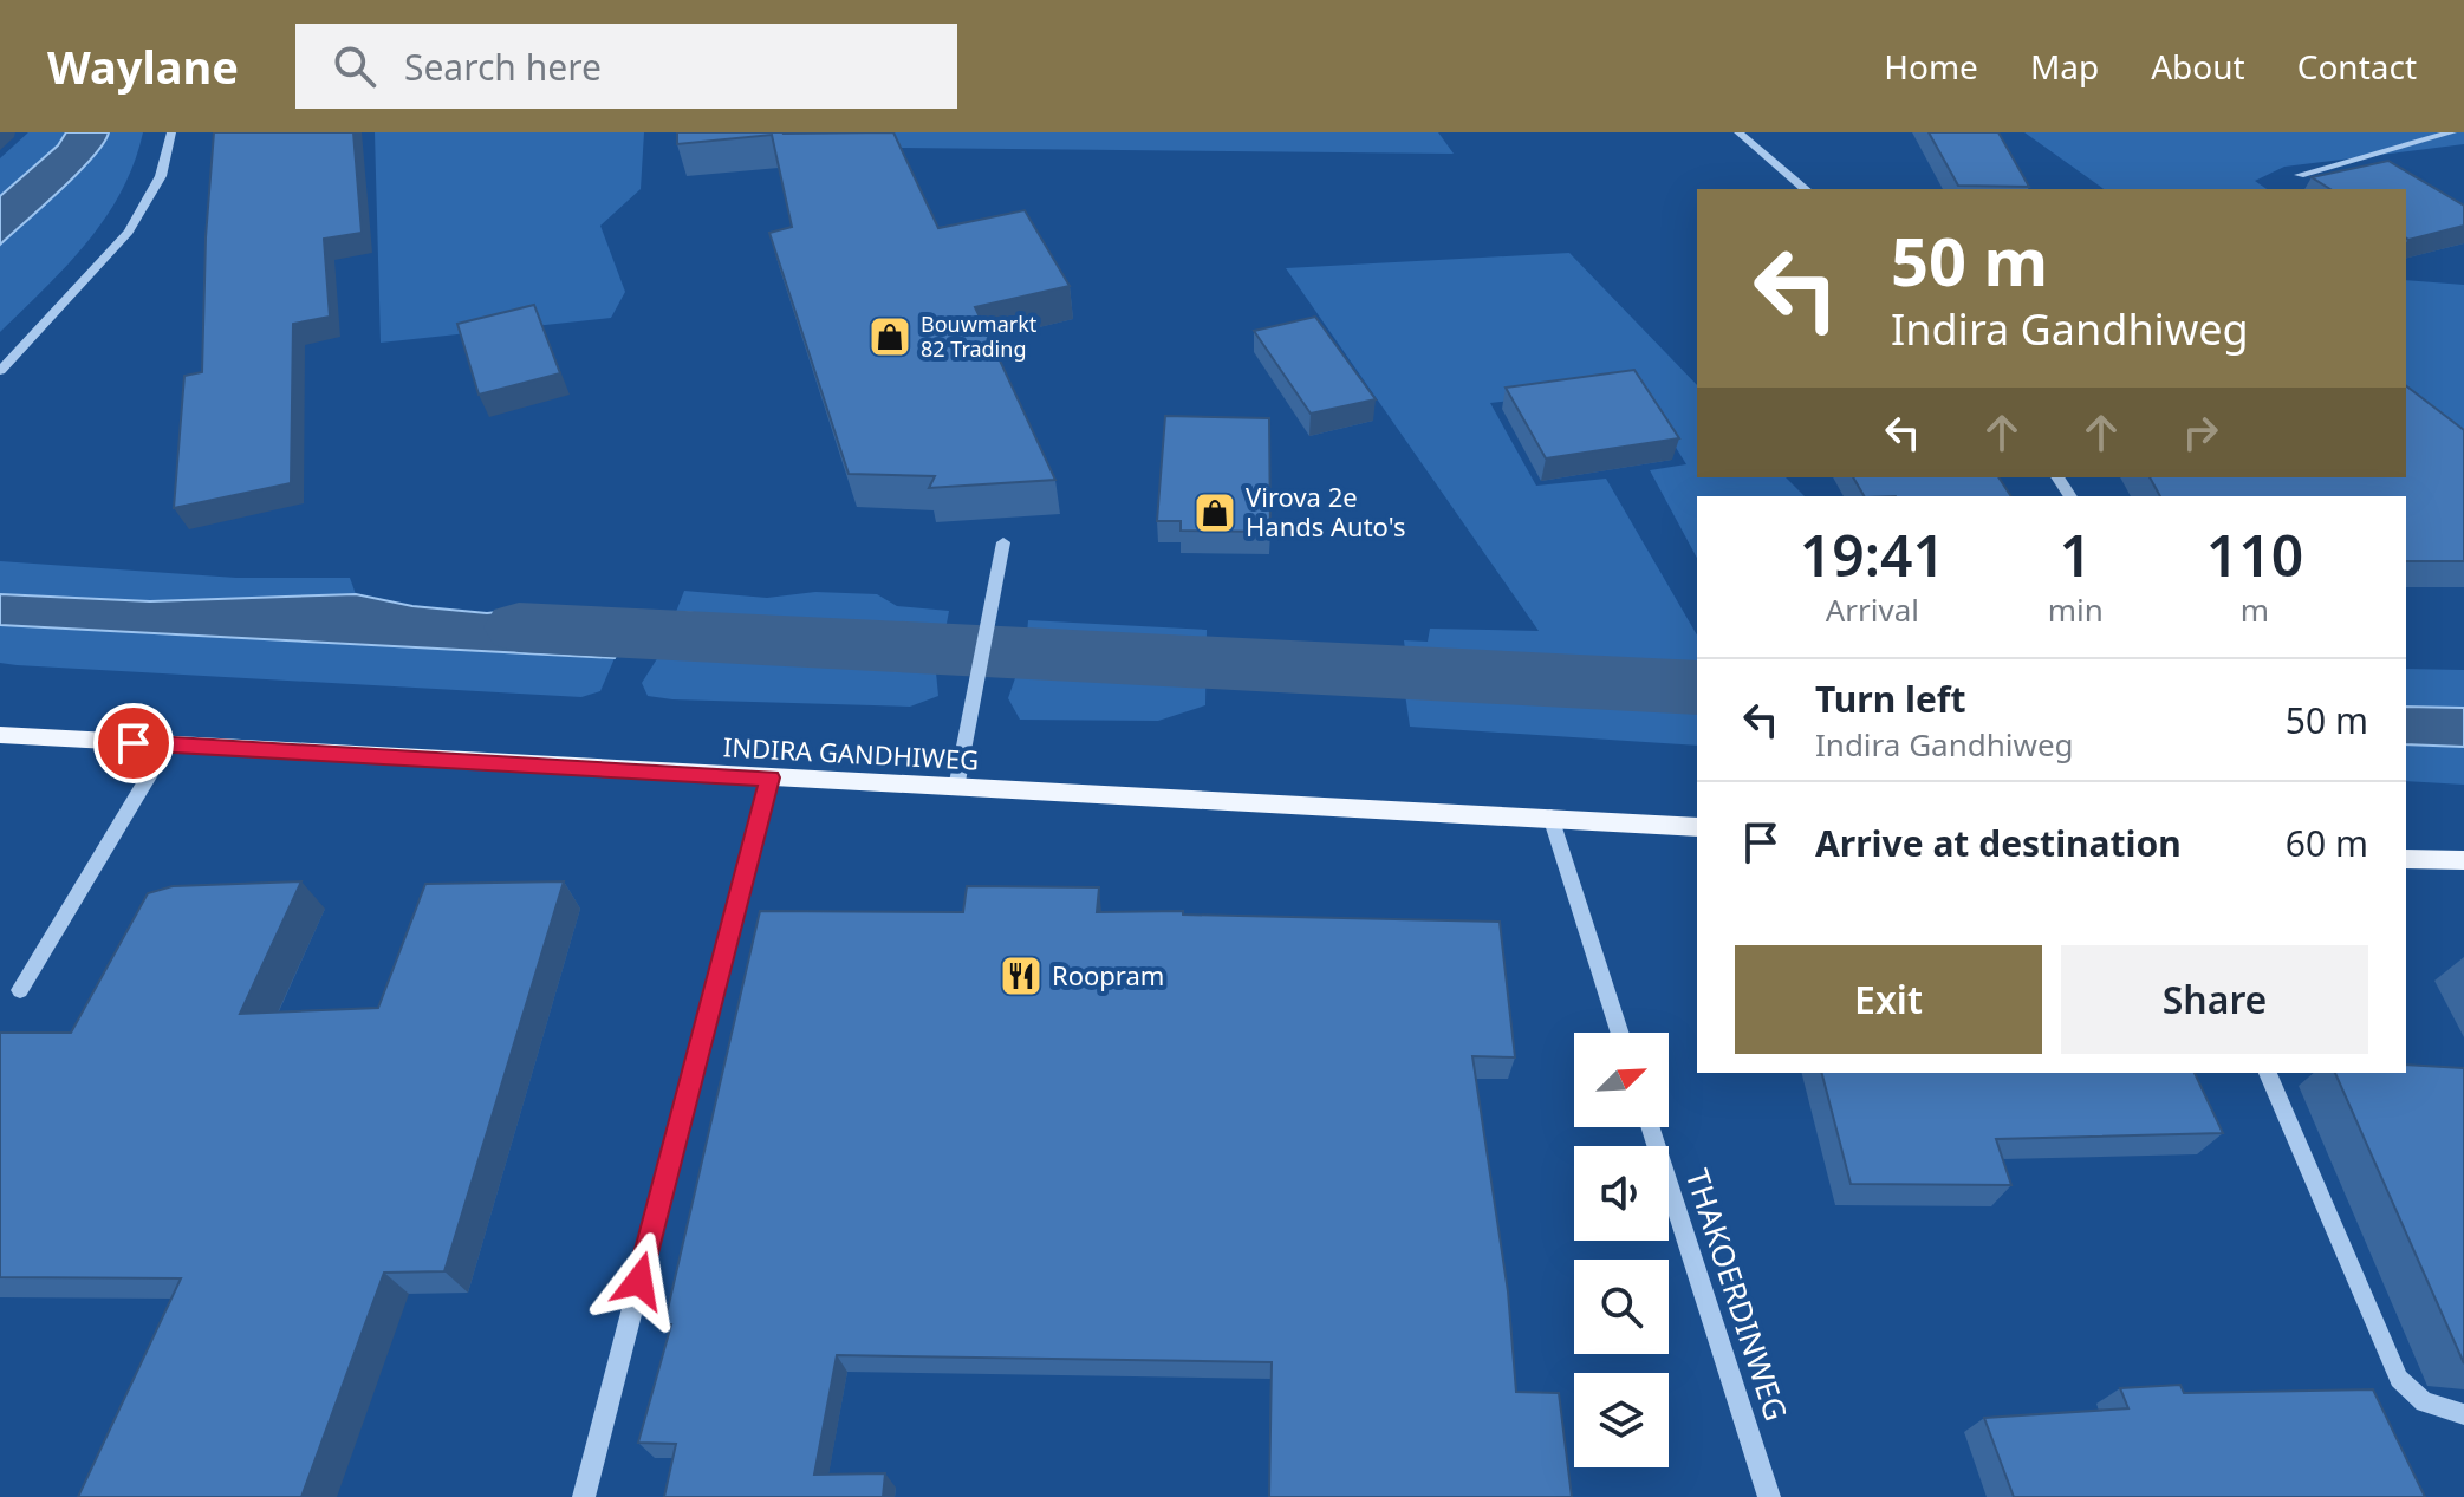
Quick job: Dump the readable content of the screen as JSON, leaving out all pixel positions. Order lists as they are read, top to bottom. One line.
{"streets":{"main road":["INDIRA GANDHIWEG"],"street":["THAKOERDINWEG"]},"places":{"shop":["Bouwmarkt 82 Trading","Virova 2e Hands Auto's"],"restaurant":["Roopram"]},"north":"top right","page":{"header":"Waylane","search":"Search here","nav":["Home","Map","About","Contact"],"turn":["50 m","Indira Gandhiweg"],"eta":["19:41","Arrival","1","min","110","m"],"list":[{"name":"Turn left","note":"Indira Gandhiweg","value":"50 m"},{"name":"Arrive at destination","value":"60 m"}],"buttons":["Exit","Share"]}}
